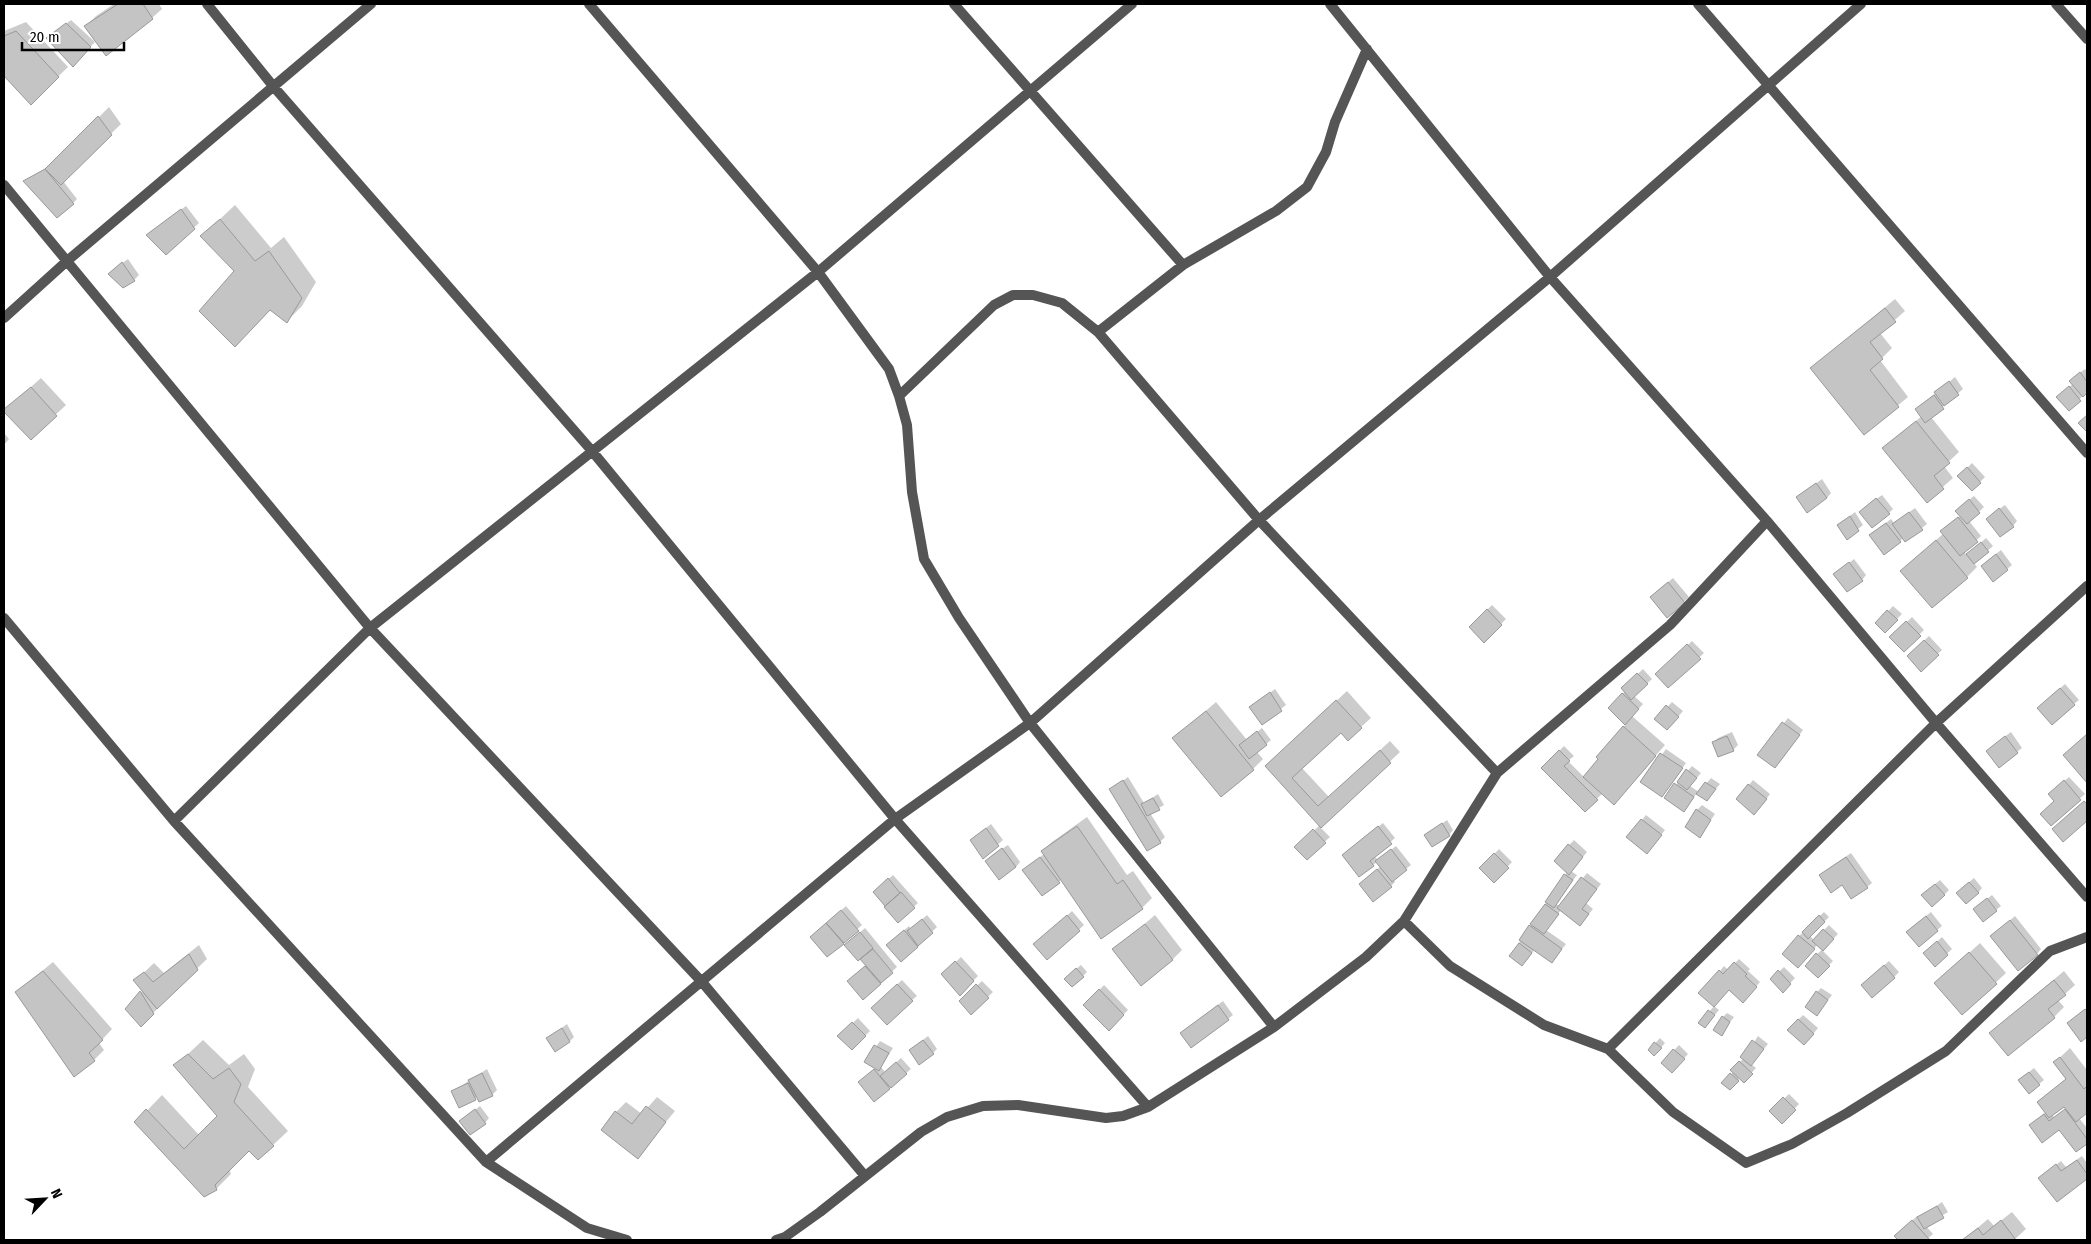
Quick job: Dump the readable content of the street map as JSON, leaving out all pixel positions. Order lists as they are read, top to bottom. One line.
{"scale_bar":"20 m","north":"top right"}
